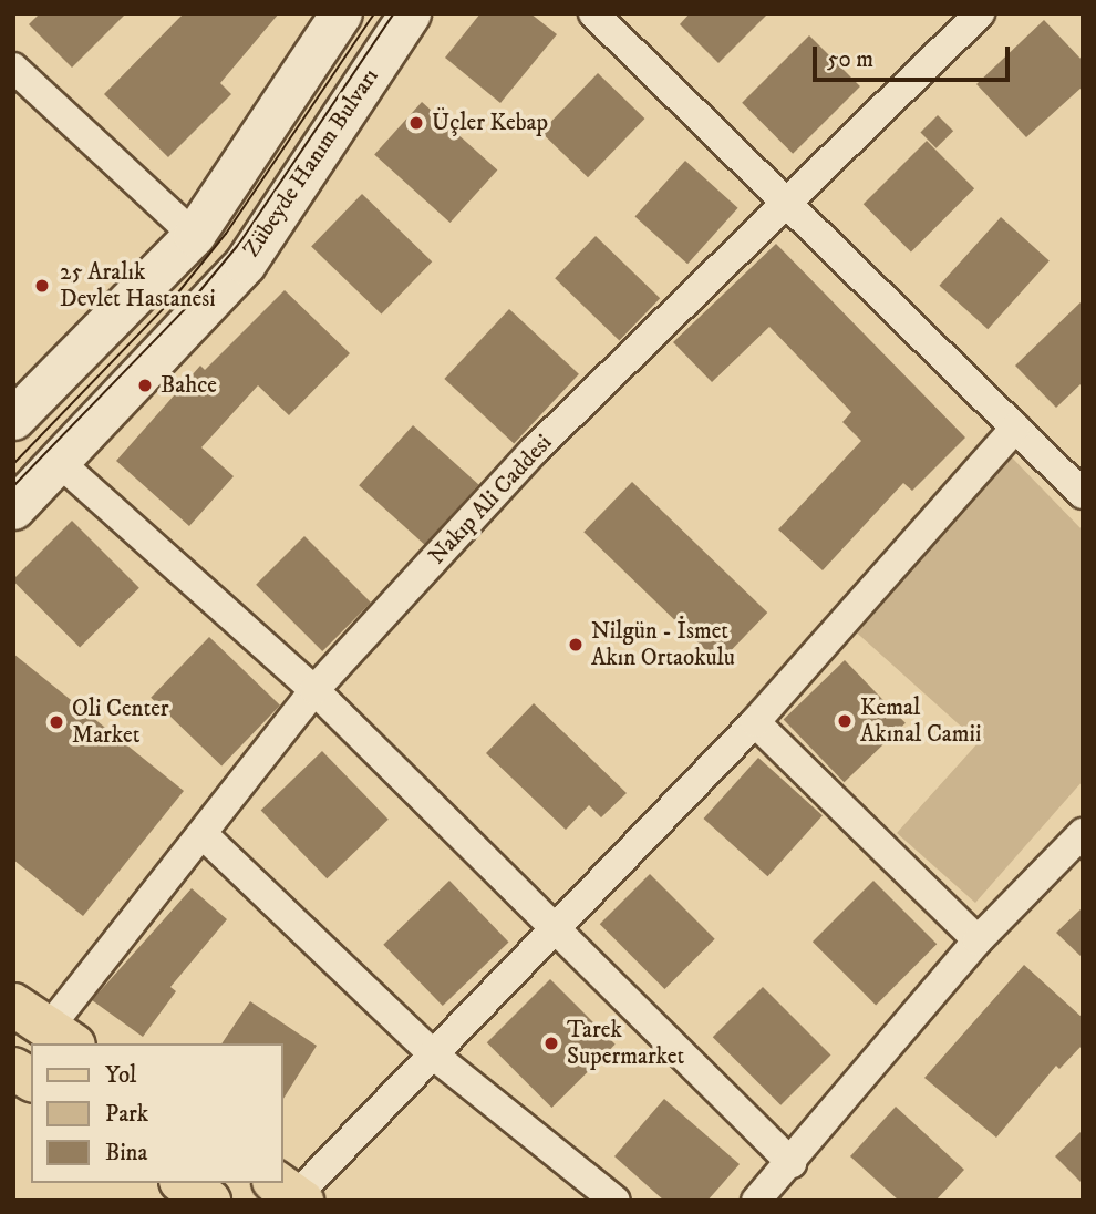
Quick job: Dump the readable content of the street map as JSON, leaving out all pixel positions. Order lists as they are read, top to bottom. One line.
{"streets":{"main road":["Zübeyde Hanım Bulvarı"],"street":["Nakıp Ali Caddesi"]},"places":["Üçler Kebap","25 Aralık Devlet Hastanesi","Bahce","Nilgün - İsmet Akın Ortaokulu","Kemal Akınal Camii","Oli Center Market","Tarek Supermarket"],"legend":["Yol","Park","Bina"],"scale_bar":"50 m"}
